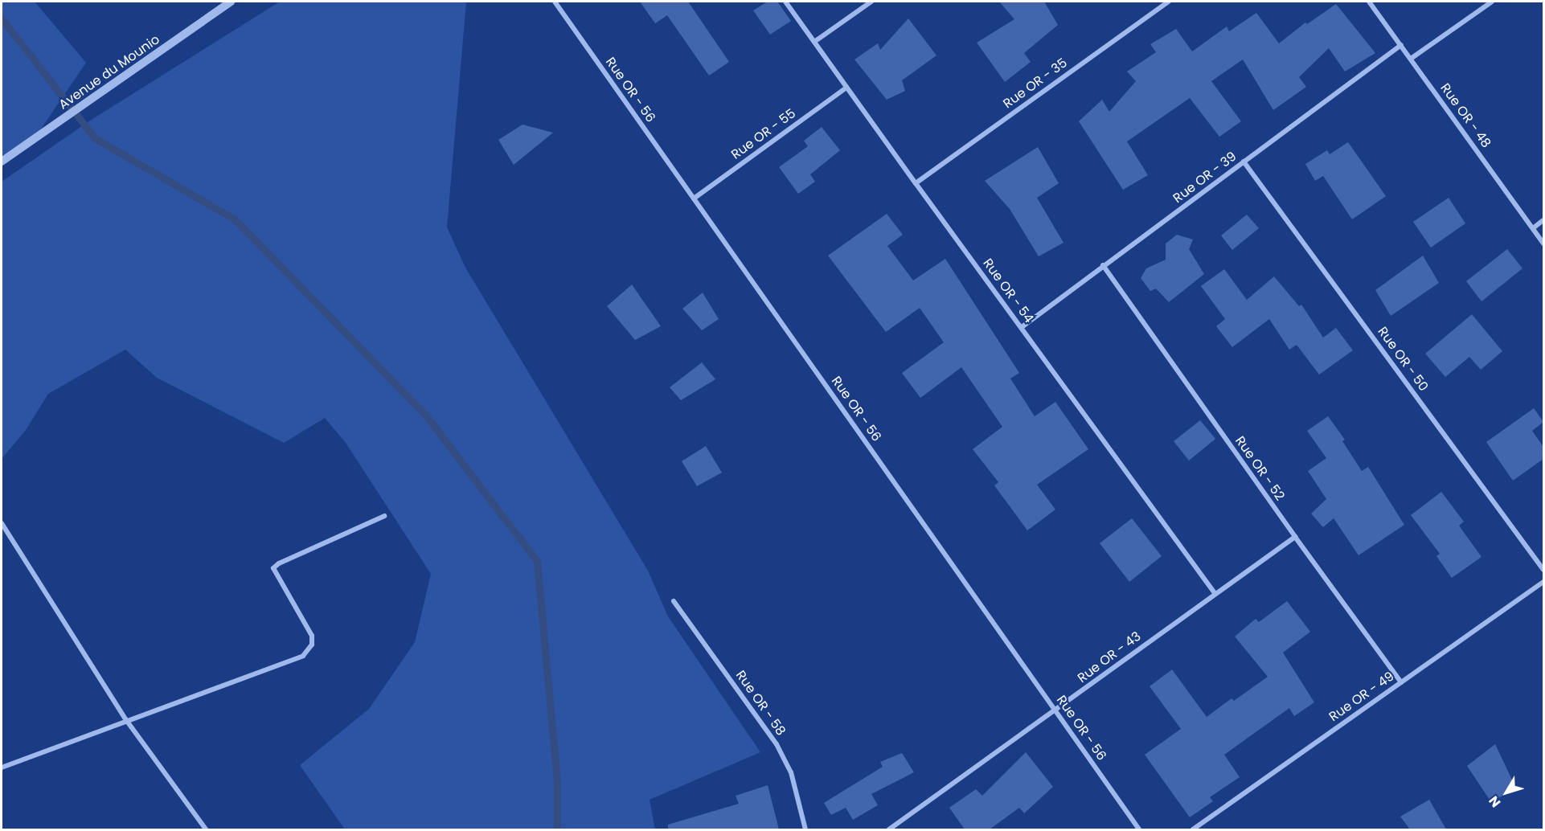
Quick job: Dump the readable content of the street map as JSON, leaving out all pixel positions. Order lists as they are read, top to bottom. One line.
{"streets":{"street":["Avenue du Mounio","Rue OR - 35","Rue OR - 56","Rue OR - 48","Rue OR - 55","Rue OR - 39","Rue OR - 54","Rue OR - 50","Rue OR - 52","Rue OR - 43","Rue OR - 49","Rue OR - 58"]},"crossings":[["Rue OR - 35","Rue OR - 54"],["Rue OR - 56","Rue OR - 55"],["Rue OR - 56","Rue OR - 43"],["Rue OR - 48","Rue OR - 39"],["Rue OR - 55","Rue OR - 54"],["Rue OR - 39","Rue OR - 54"],["Rue OR - 39","Rue OR - 50"],["Rue OR - 39","Rue OR - 52"],["Rue OR - 54","Rue OR - 43"],["Rue OR - 52","Rue OR - 43"],["Rue OR - 52","Rue OR - 49"]],"north":"bottom left"}
